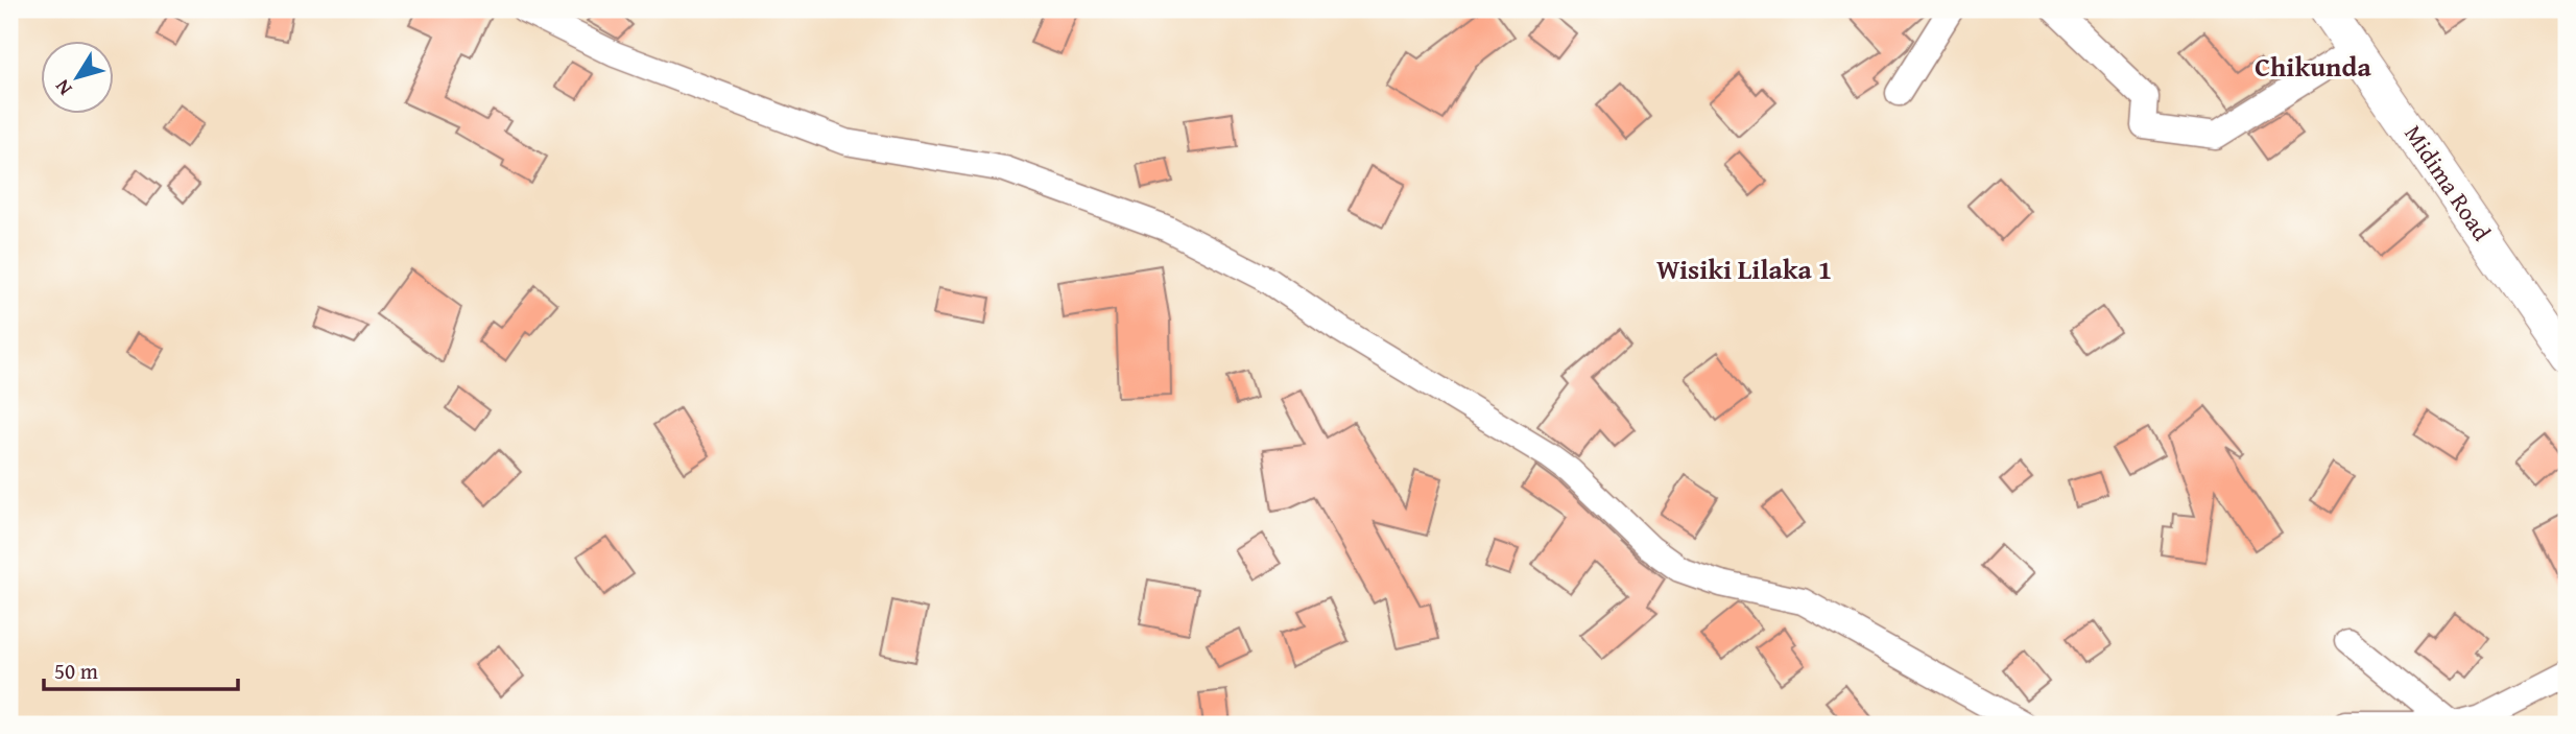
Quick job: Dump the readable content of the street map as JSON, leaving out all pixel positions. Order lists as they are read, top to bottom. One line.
{"streets":{"main road":["Midima Road"]},"districts":["Chikunda","Wisiki Lilaka 1"],"scale_bar":"50 m","north":"bottom left"}
